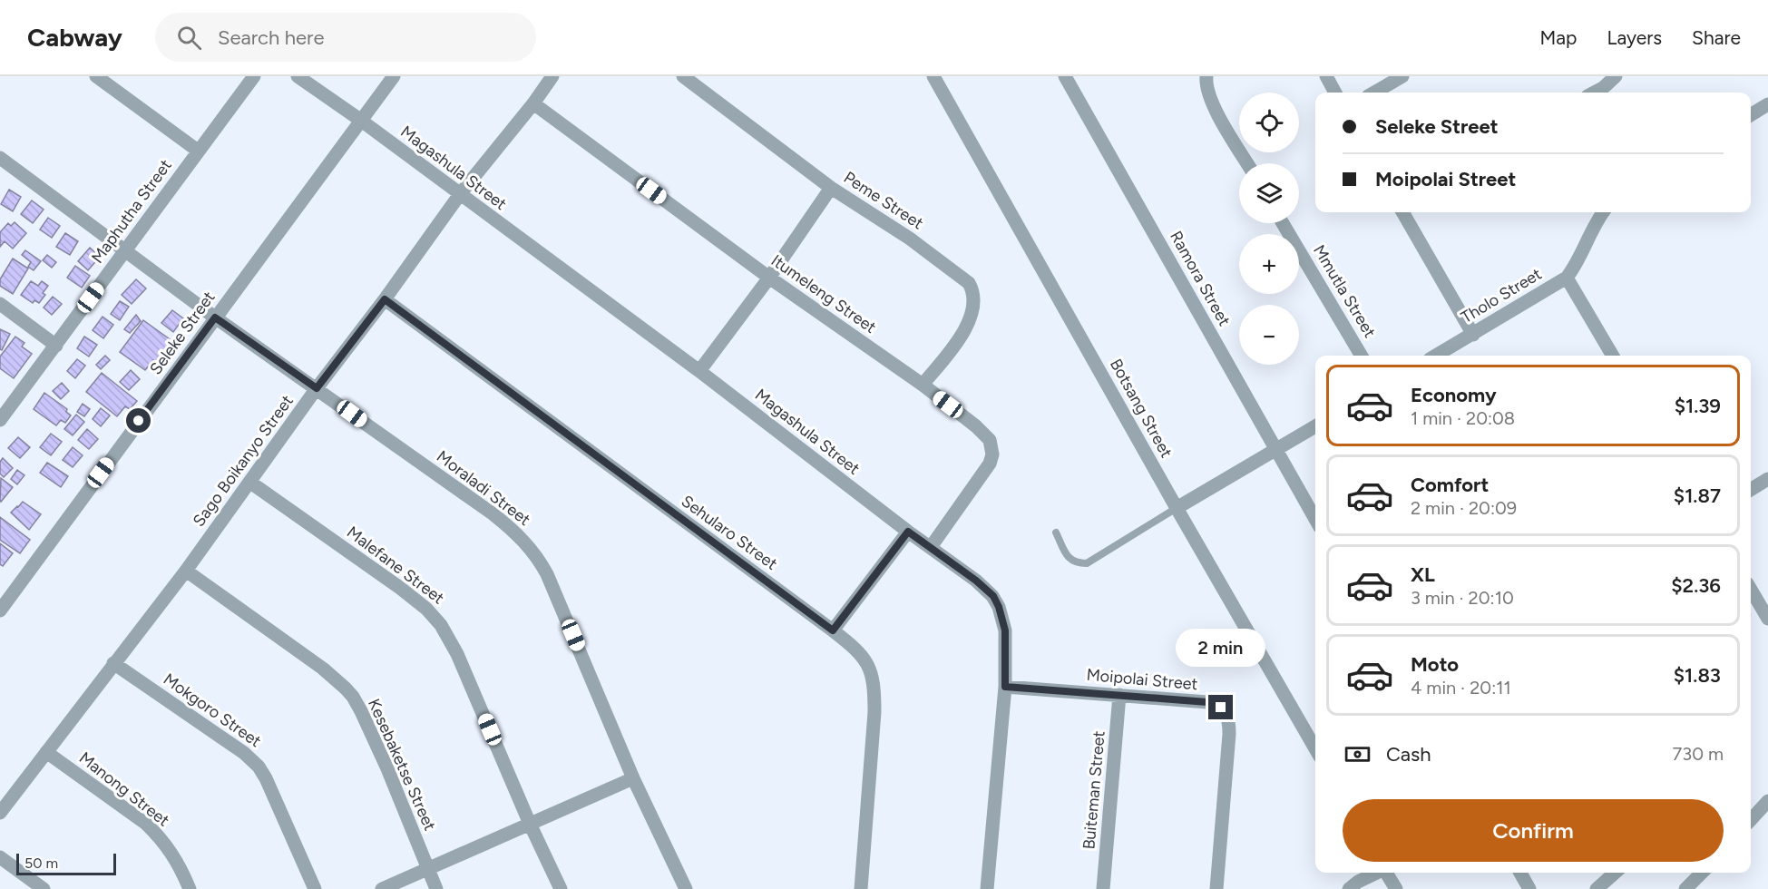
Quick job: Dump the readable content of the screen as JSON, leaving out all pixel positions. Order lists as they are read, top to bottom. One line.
{"streets":{"street":["Magashula Street","Peme Street","Maphutha Street","Ramora Street","Mmutla Street","Itumeleng Street","Tholo Street","Seleke Street","Botsang Street","Sago Boikanyo Street","Moraladi Street","Sehularo Street","Malefane Street","Moipolai Street","Mokgoro Street","Kesebaketse Street","Manong Street","Buiteman Street"]},"crossings":[["Magashula Street","Itumeleng Street"],["Magashula Street","Seleke Street"],["Magashula Street","Sago Boikanyo Street"],["Magashula Street","Moipolai Street"],["Peme Street","Itumeleng Street"],["Maphutha Street","Moraladi Street"],["Itumeleng Street","Sago Boikanyo Street"],["Seleke Street","Moraladi Street"],["Sago Boikanyo Street","Moraladi Street"],["Sago Boikanyo Street","Sehularo Street"],["Sago Boikanyo Street","Malefane Street"],["Sago Boikanyo Street","Mokgoro Street"],["Sago Boikanyo Street","Kesebaketse Street"],["Sago Boikanyo Street","Manong Street"],["Moipolai Street","Buiteman Street"]],"scale_bar":"50 m","page":{"header":"Cabway","search":"Search here","nav":["Map","Layers","Share"],"map_buttons":["+","−"],"banner":["Seleke Street","Moipolai Street"],"list":[{"name":"Economy","note":"1 min · 20:08","value":"$1.39"},{"name":"Comfort","note":"2 min · 20:09","value":"$1.87"},{"name":"XL","note":"3 min · 20:10","value":"$2.36"},{"name":"Moto","note":"4 min · 20:11","value":"$1.83"}],"bubble":"2 min","pay":["Cash","730 m"],"buttons":"Confirm","scale":"50 m"}}
